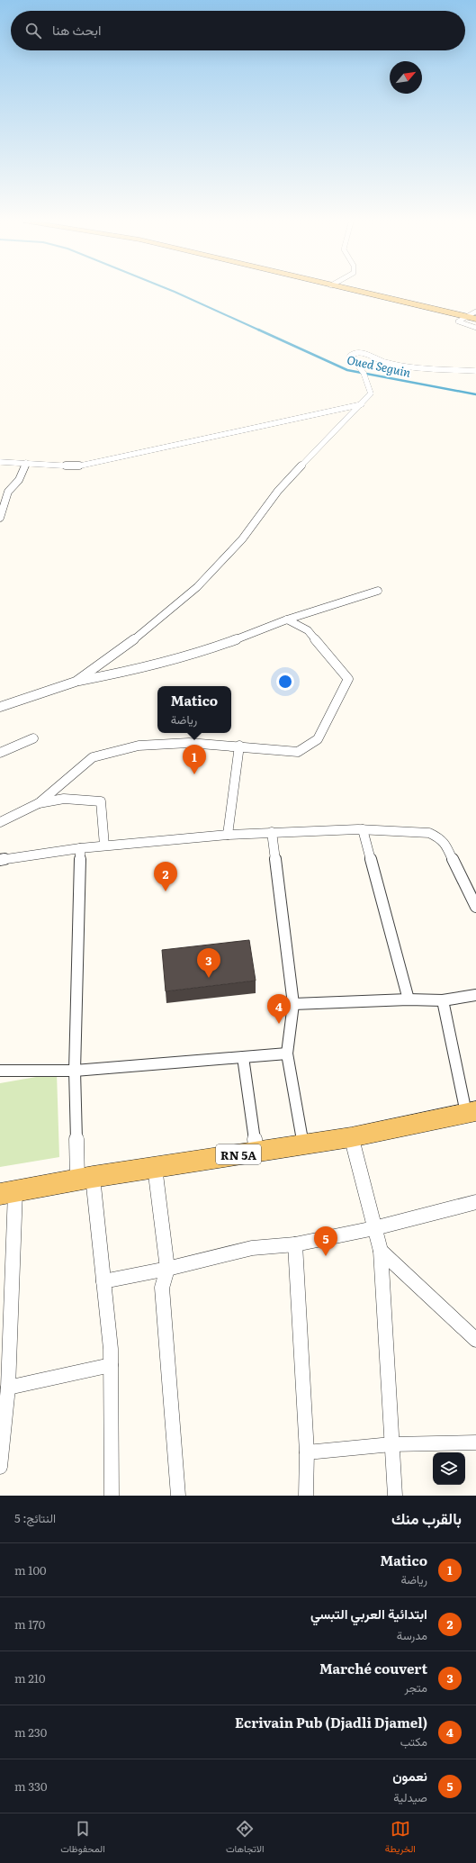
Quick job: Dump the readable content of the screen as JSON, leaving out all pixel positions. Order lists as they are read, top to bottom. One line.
{"streets":{"main road":["RN 5A"]},"water":["Oued Seguin"],"north":"top right","page":{"search":"ابحث هنا","popup":["Matico","رياضة"],"pins":["1","2","3","4","5"],"heading":["بالقرب منك","النتائج: 5"],"list":[{"mark":"1","name":"Matico","note":"رياضة","value":"100 m"},{"mark":"2","name":"ابتدائية العربي التبسي","note":"مدرسة","value":"170 m"},{"mark":"3","name":"Marché couvert","note":"متجر","value":"210 m"},{"mark":"4","name":"Ecrivain Pub (Djadli Djamel)","note":"مكتب","value":"230 m"},{"mark":"5","name":"نعمون","note":"صيدلية","value":"330 m"}],"nav":["الخريطة","الاتجاهات","المحفوظات"]}}
